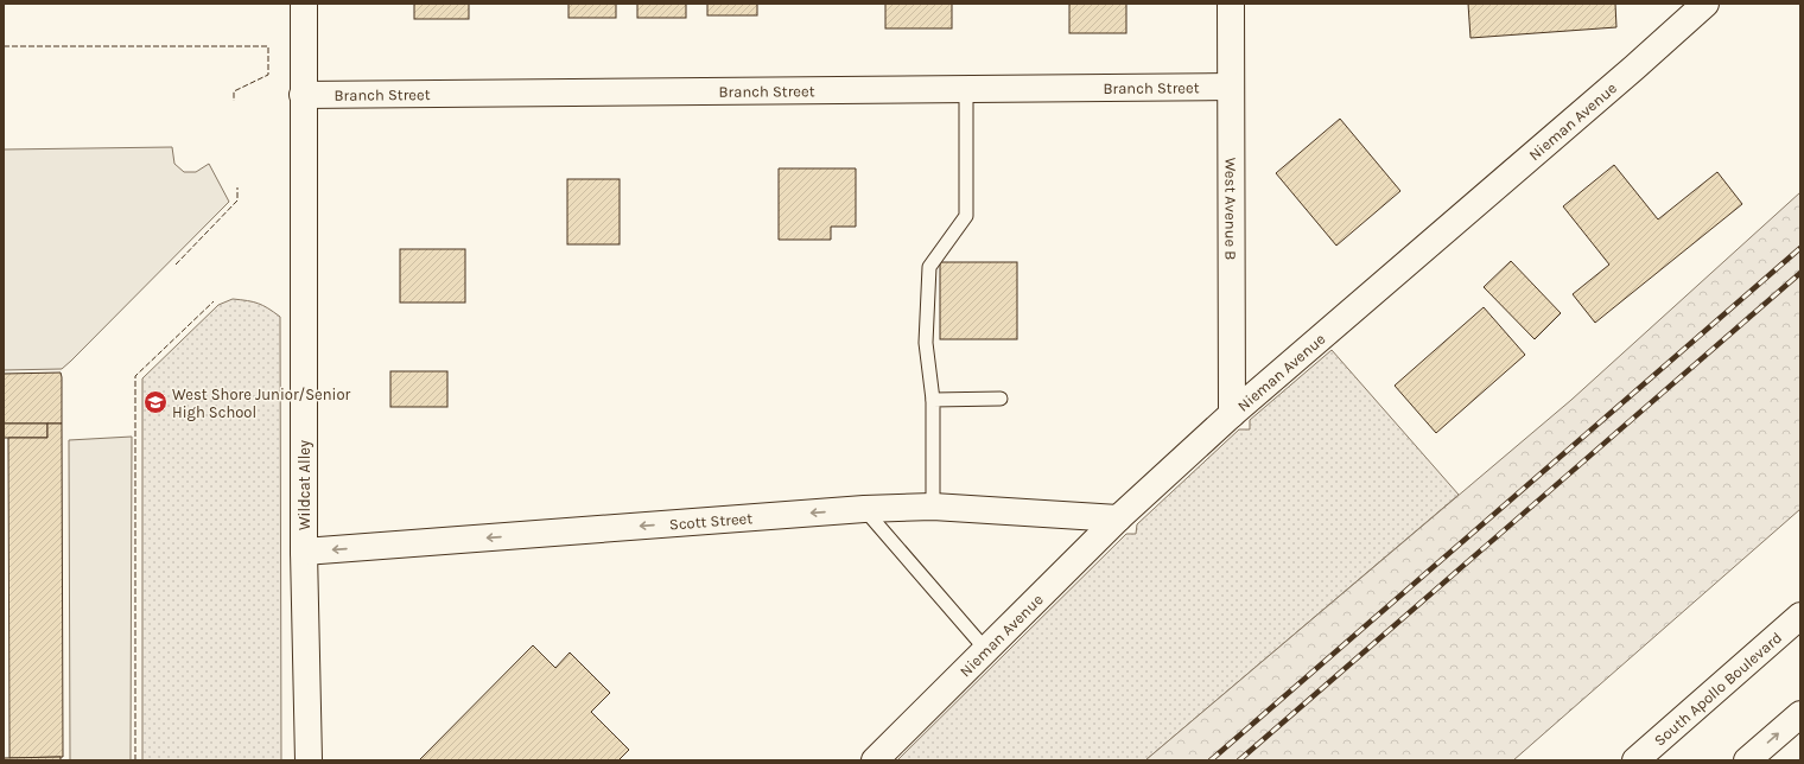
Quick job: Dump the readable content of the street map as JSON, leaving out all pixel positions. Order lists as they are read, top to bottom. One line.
{"streets":{"street":["Branch Street","Nieman Avenue","West Avenue B","Wildcat Alley","Scott Street","South Apollo Boulevard"]},"crossings":[["Branch Street","West Avenue B"],["Branch Street","Wildcat Alley"],["Nieman Avenue","West Avenue B"],["Nieman Avenue","Scott Street"],["Wildcat Alley","Scott Street"]],"one_way":["Scott Street"],"places":{"school or university":["West Shore Junior/Senior High School"]}}
